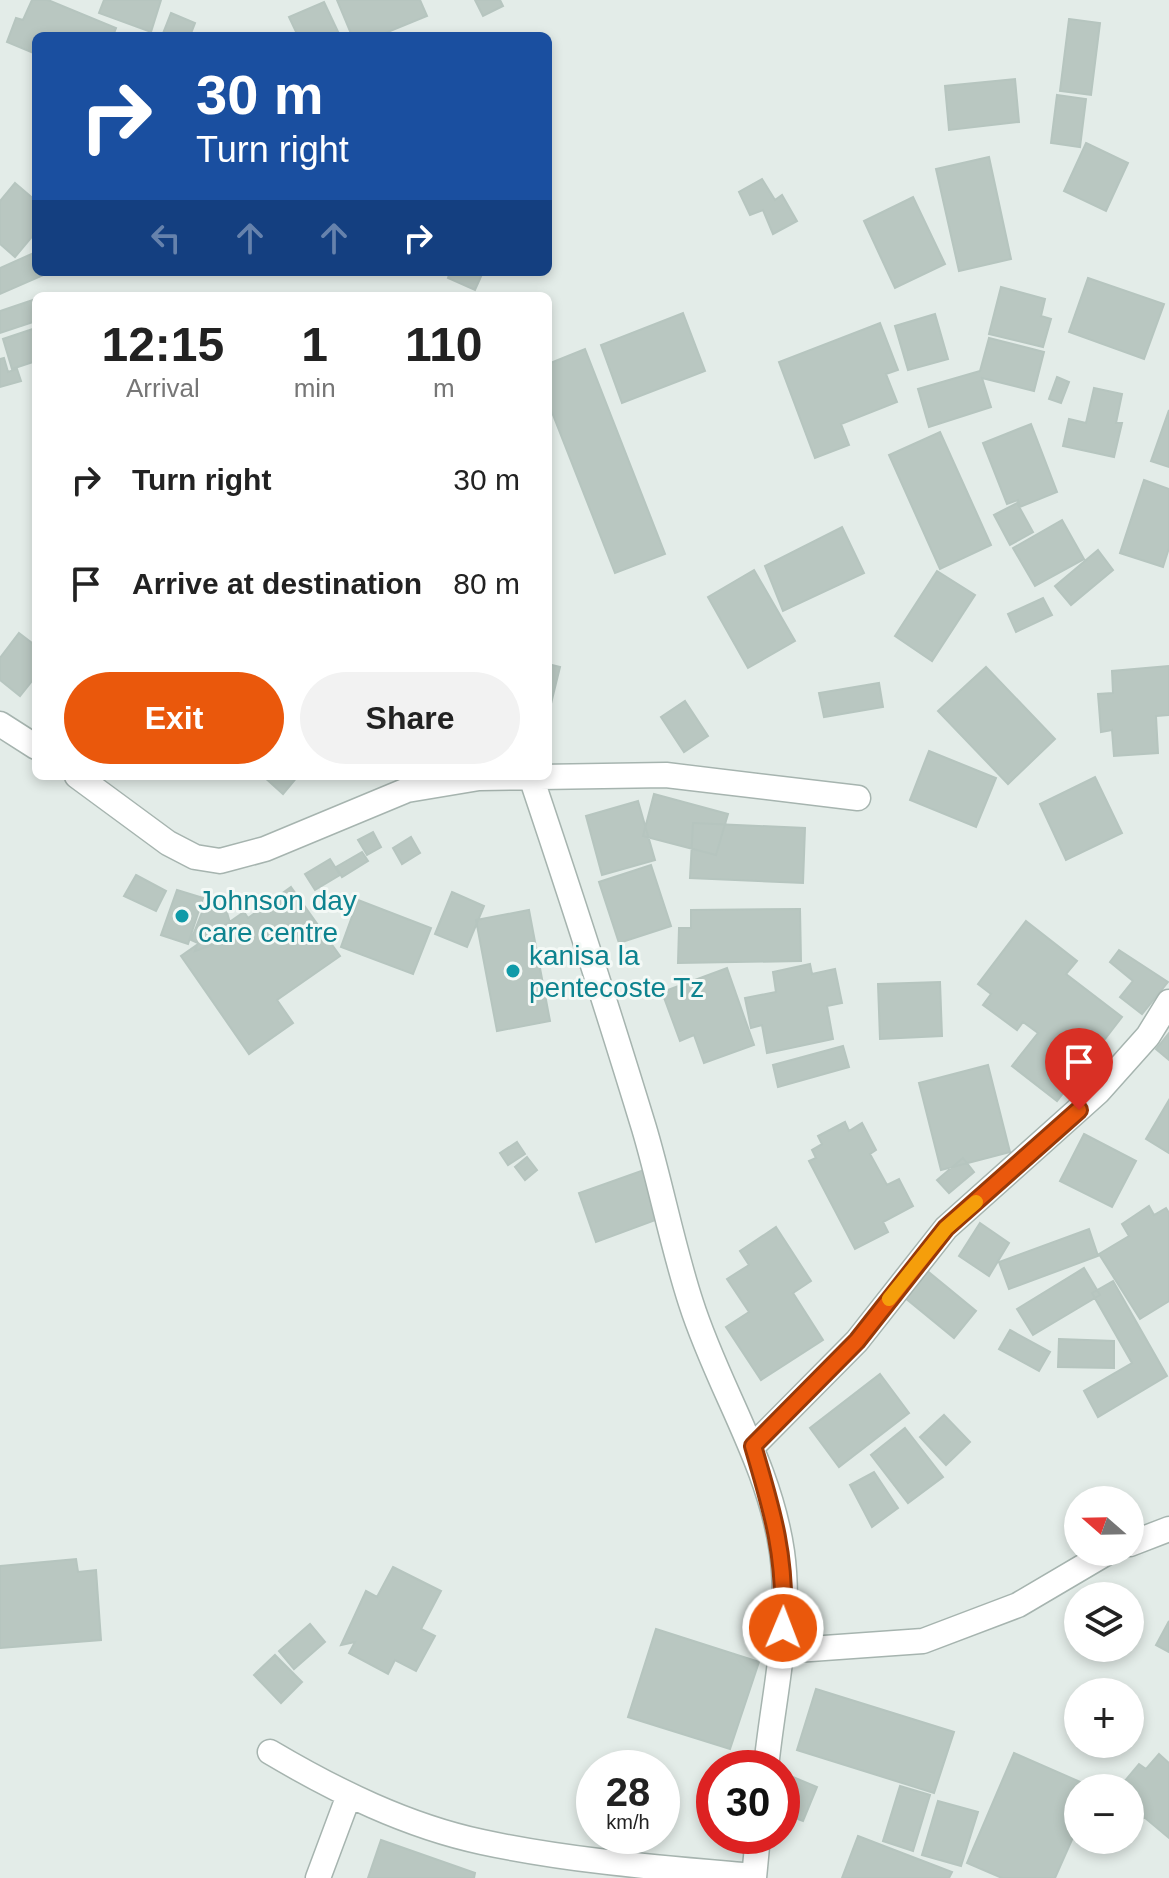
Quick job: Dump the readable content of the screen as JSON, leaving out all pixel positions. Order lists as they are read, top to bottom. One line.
{"places":["Johnson day care centre","kanisa la pentecoste Tz"],"north":"left","page":{"turn":["30 m","Turn right"],"eta":["12:15","Arrival","1","min","110","m"],"list":[{"name":"Turn right","value":"30 m"},{"name":"Arrive at destination","value":"80 m"}],"buttons":["Exit","Share"],"map_buttons":["+","−"],"speed":"28 km/h","limit":"30"}}
